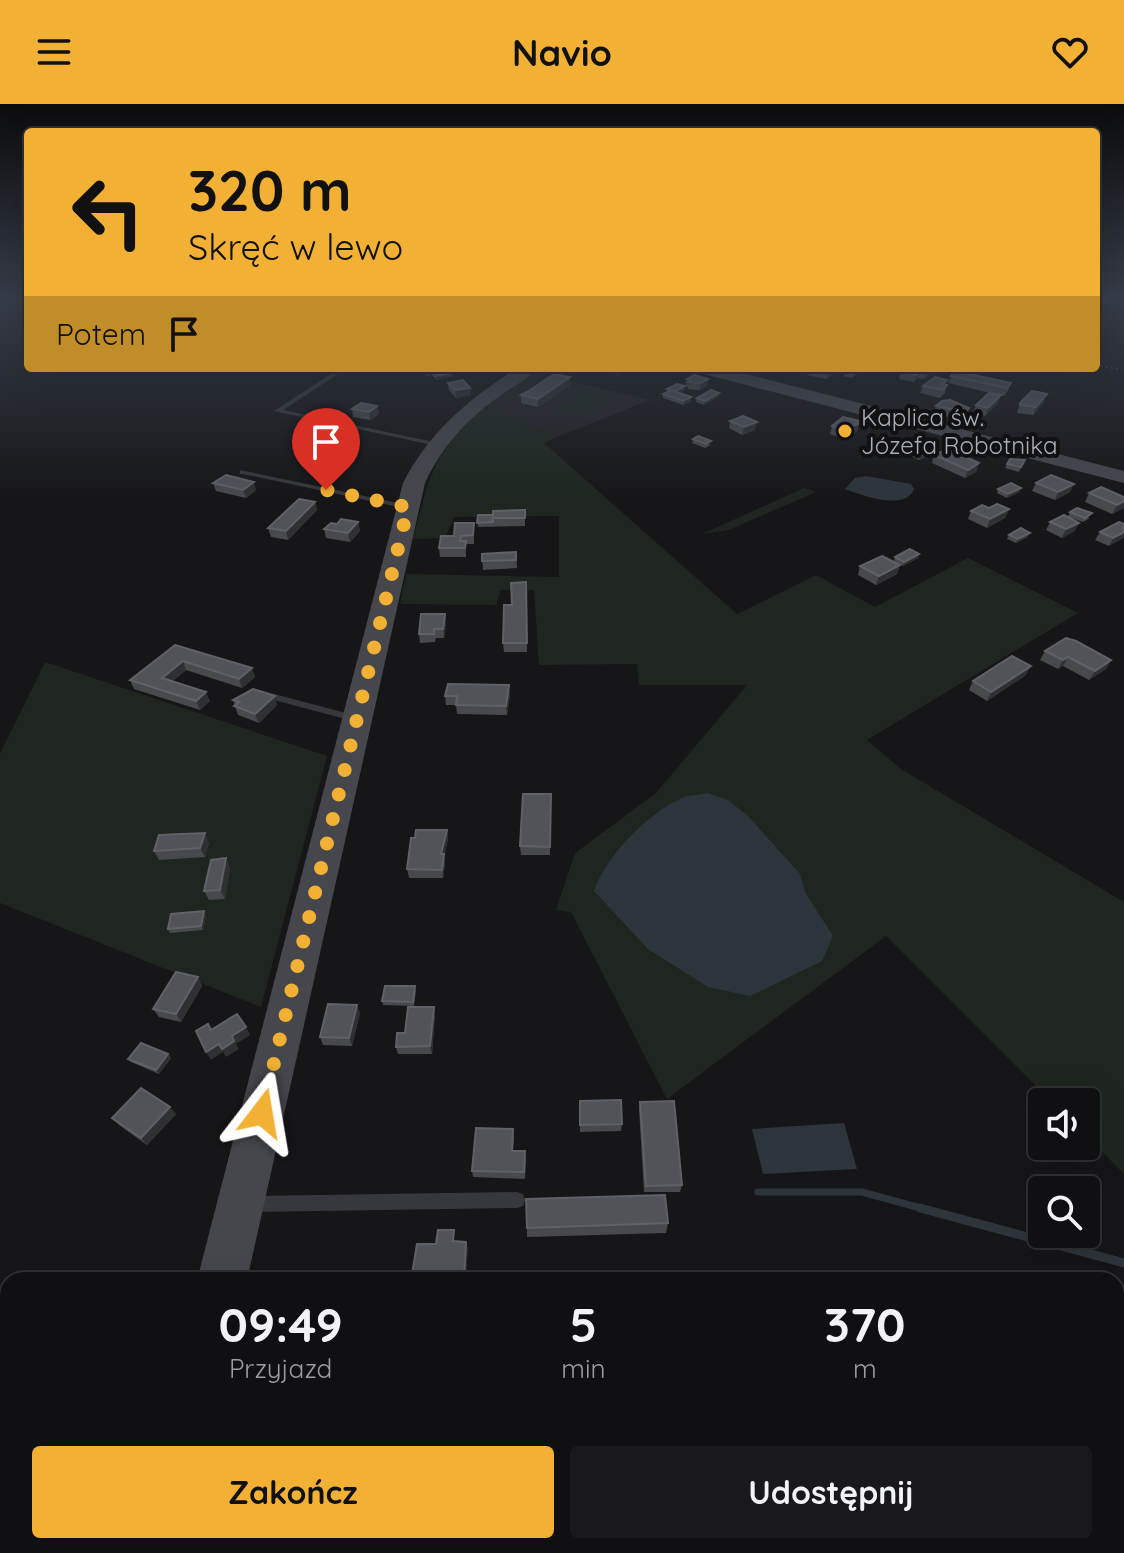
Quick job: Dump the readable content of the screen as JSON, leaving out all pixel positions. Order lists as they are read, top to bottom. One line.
{"places":["Kaplica św. Józefa Robotnika"],"page":{"header":"Navio","turn":["320 m","Skręć w lewo"],"then":"Potem","eta":["09:49","Przyjazd","5","min","370","m"],"buttons":["Zakończ","Udostępnij"]}}
